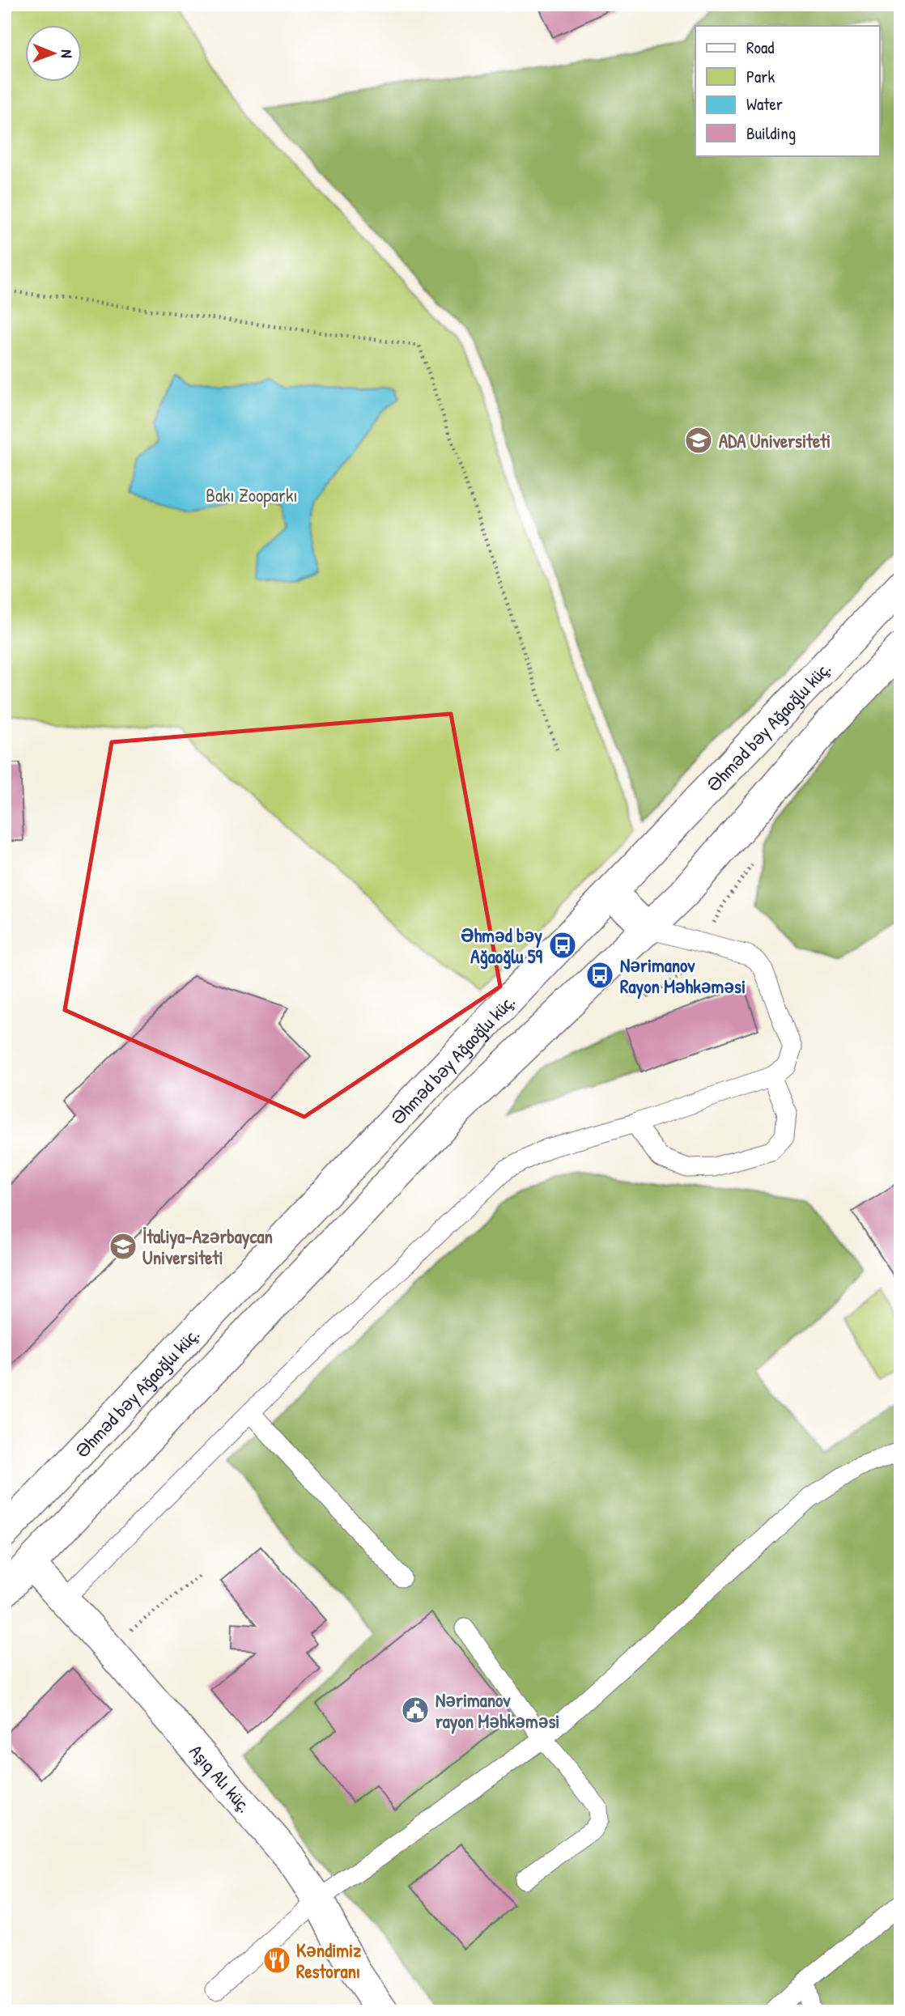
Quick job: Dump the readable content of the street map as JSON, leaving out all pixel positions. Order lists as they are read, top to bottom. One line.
{"streets":{"street":["Əhməd bəy Ağaoğlu küç.","Aşıq Alı küç."]},"crossings":[["Əhməd bəy Ağaoğlu küç.","Aşıq Alı küç."]],"parks":["Bakı Zooparkı"],"places":{"school or university":["ADA Universiteti","İtaliya-Azərbaycan Universiteti"],"bus stop":["Əhməd bəy Ağaoğlu 59","Nərimanov Rayon Məhkəməsi"],"public building":["Nərimanov rayon Məhkəməsi"],"restaurant":["Kəndimiz Restoranı"]},"legend":["Road","Park","Water","Building"],"north":"right"}
